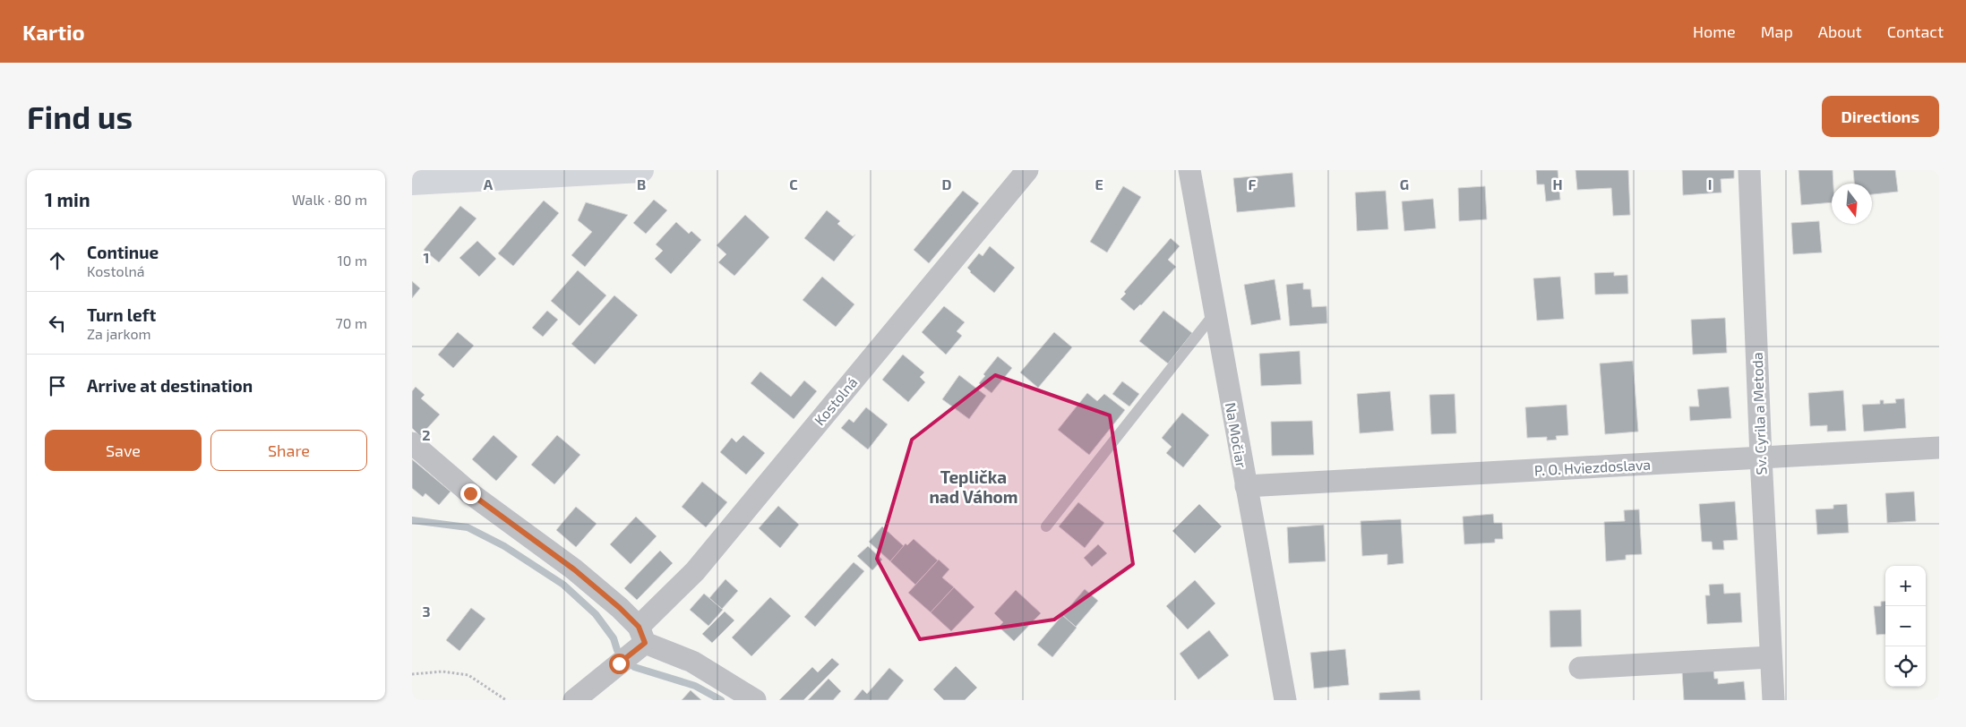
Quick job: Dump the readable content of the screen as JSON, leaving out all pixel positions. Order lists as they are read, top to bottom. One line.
{"streets":{"street":["Kostolná","Sv. Cyrila a Metoda","Na Močiar","P. O. Hviezdoslava"]},"crossings":[["Sv. Cyrila a Metoda","P. O. Hviezdoslava"],["Na Močiar","P. O. Hviezdoslava"]],"districts":["Teplička nad Váhom"],"north":"bottom","page":{"header":"Kartio","nav":["Home","Map","About","Contact"],"buttons":["Directions",["Save","Share"]],"title":"Find us","heading":["1 min","Walk · 80 m"],"list":[["Continue","Kostolná","10 m"],["Turn left","Za jarkom","70 m"],"Arrive at destination"],"map_buttons":["+","−"]},"grid":{"columns":["A","B","C","D","E","F","G","H","I"],"rows":["1","2","3"]}}
